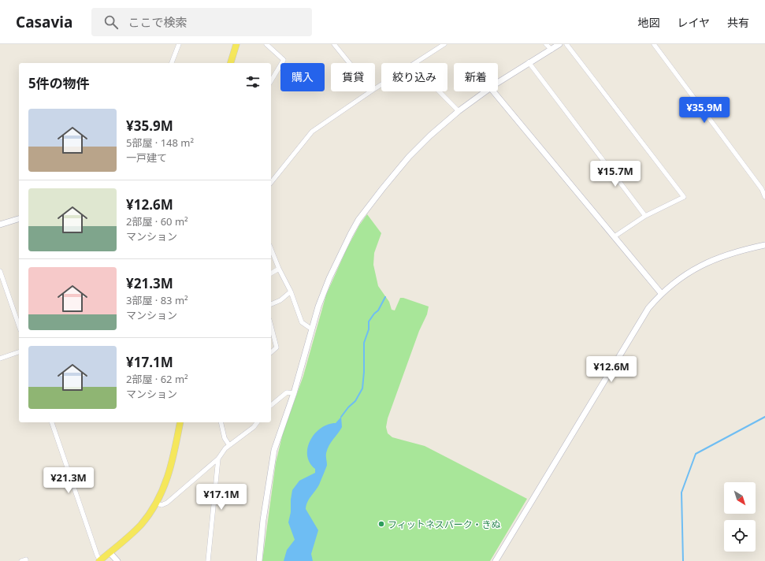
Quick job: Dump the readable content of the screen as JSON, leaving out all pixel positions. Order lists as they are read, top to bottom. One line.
{"places":["フィットネスパーク・きぬ"],"north":"bottom right","page":{"header":"Casavia","search":"ここで検索","nav":["地図","レイヤ","共有"],"chip":["購入","賃貸","絞り込み","新着"],"heading":"5件の物件","price":["¥35.9M","¥15.7M","¥12.6M","¥21.3M","¥17.1M"],"list":[{"name":"¥35.9M","note":"5部屋 · 148 m² · 一戸建て"},{"name":"¥12.6M","note":"2部屋 · 60 m² · マンション"},{"name":"¥21.3M","note":"3部屋 · 83 m² · マンション"},{"name":"¥17.1M","note":"2部屋 · 62 m² · マンション"}]}}
